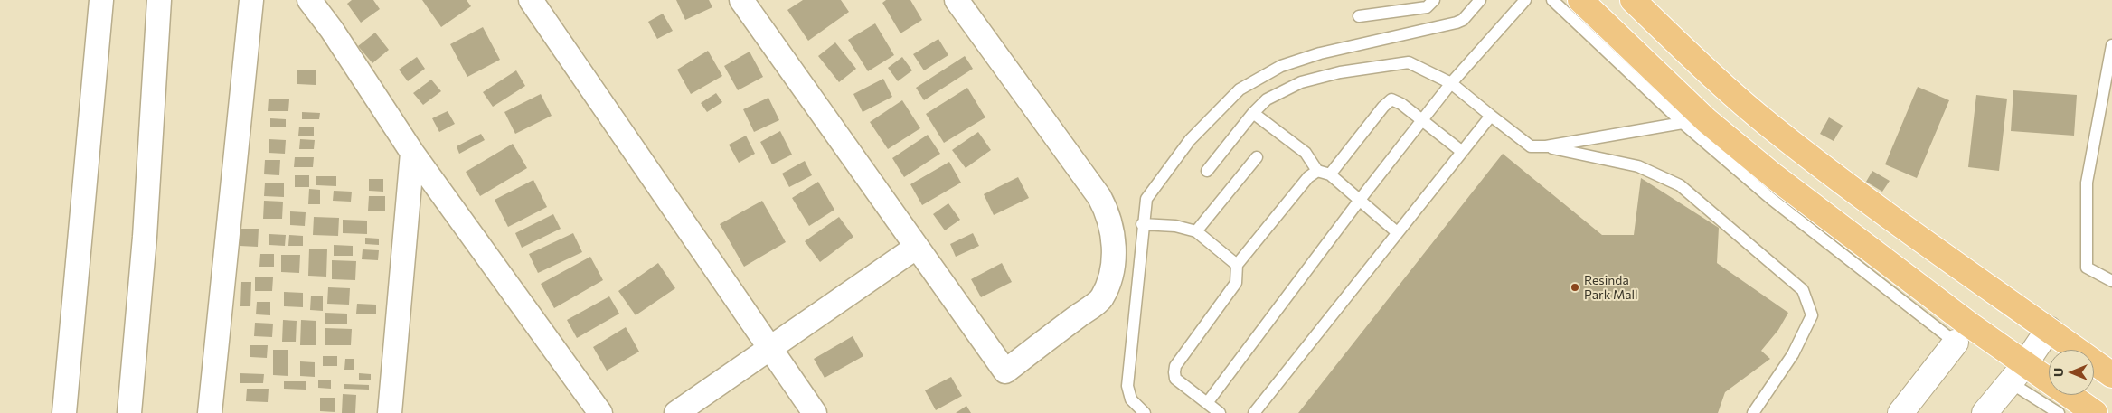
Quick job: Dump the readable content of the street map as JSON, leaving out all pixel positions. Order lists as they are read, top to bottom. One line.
{"places":["Resinda Park Mall"],"north":"left"}
